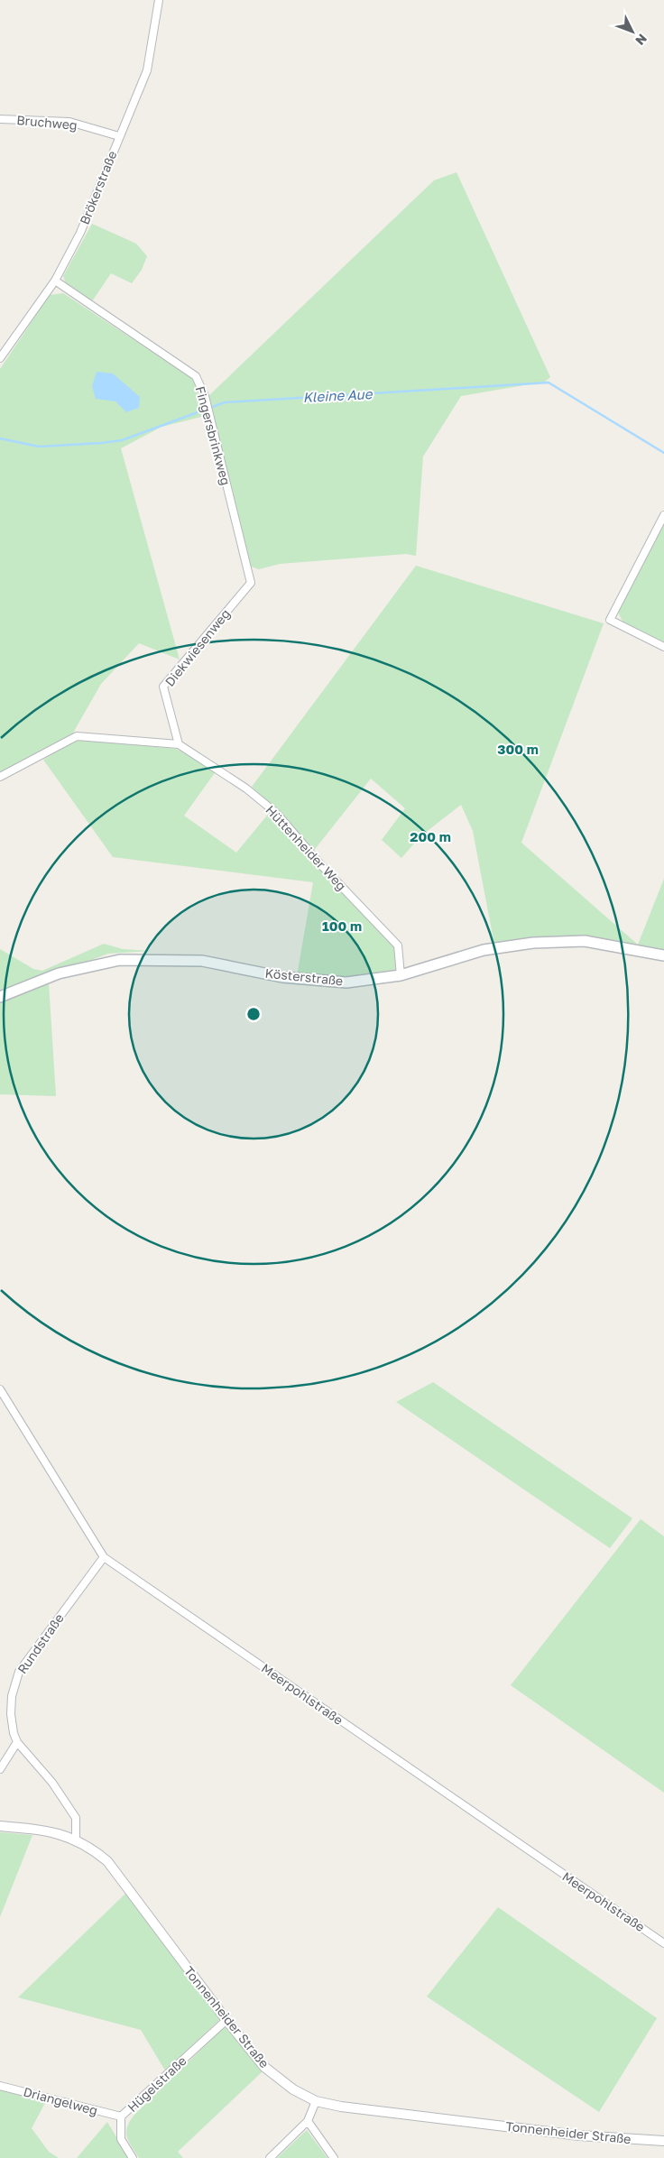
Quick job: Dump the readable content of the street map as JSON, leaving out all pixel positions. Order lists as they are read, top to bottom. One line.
{"streets":{"main road":["Kösterstraße"],"street":["Bruchweg","Brökerstraße","Fingersbrinkweg","Diekwiesenweg","Hüttenheider Weg","Rundstraße","Meerpohlstraße","Tonnenheider Straße","Hügelstraße","Driangelweg"]},"crossings":[["Bruchweg","Brökerstraße"],["Brökerstraße","Fingersbrinkweg"],["Fingersbrinkweg","Diekwiesenweg"],["Diekwiesenweg","Hüttenheider Weg"],["Hüttenheider Weg","Kösterstraße"],["Rundstraße","Meerpohlstraße"],["Rundstraße","Tonnenheider Straße"],["Tonnenheider Straße","Hügelstraße"],["Hügelstraße","Driangelweg"]],"water":["Kleine Aue"],"north":"bottom right","rings":["300 m","200 m","100 m"]}
